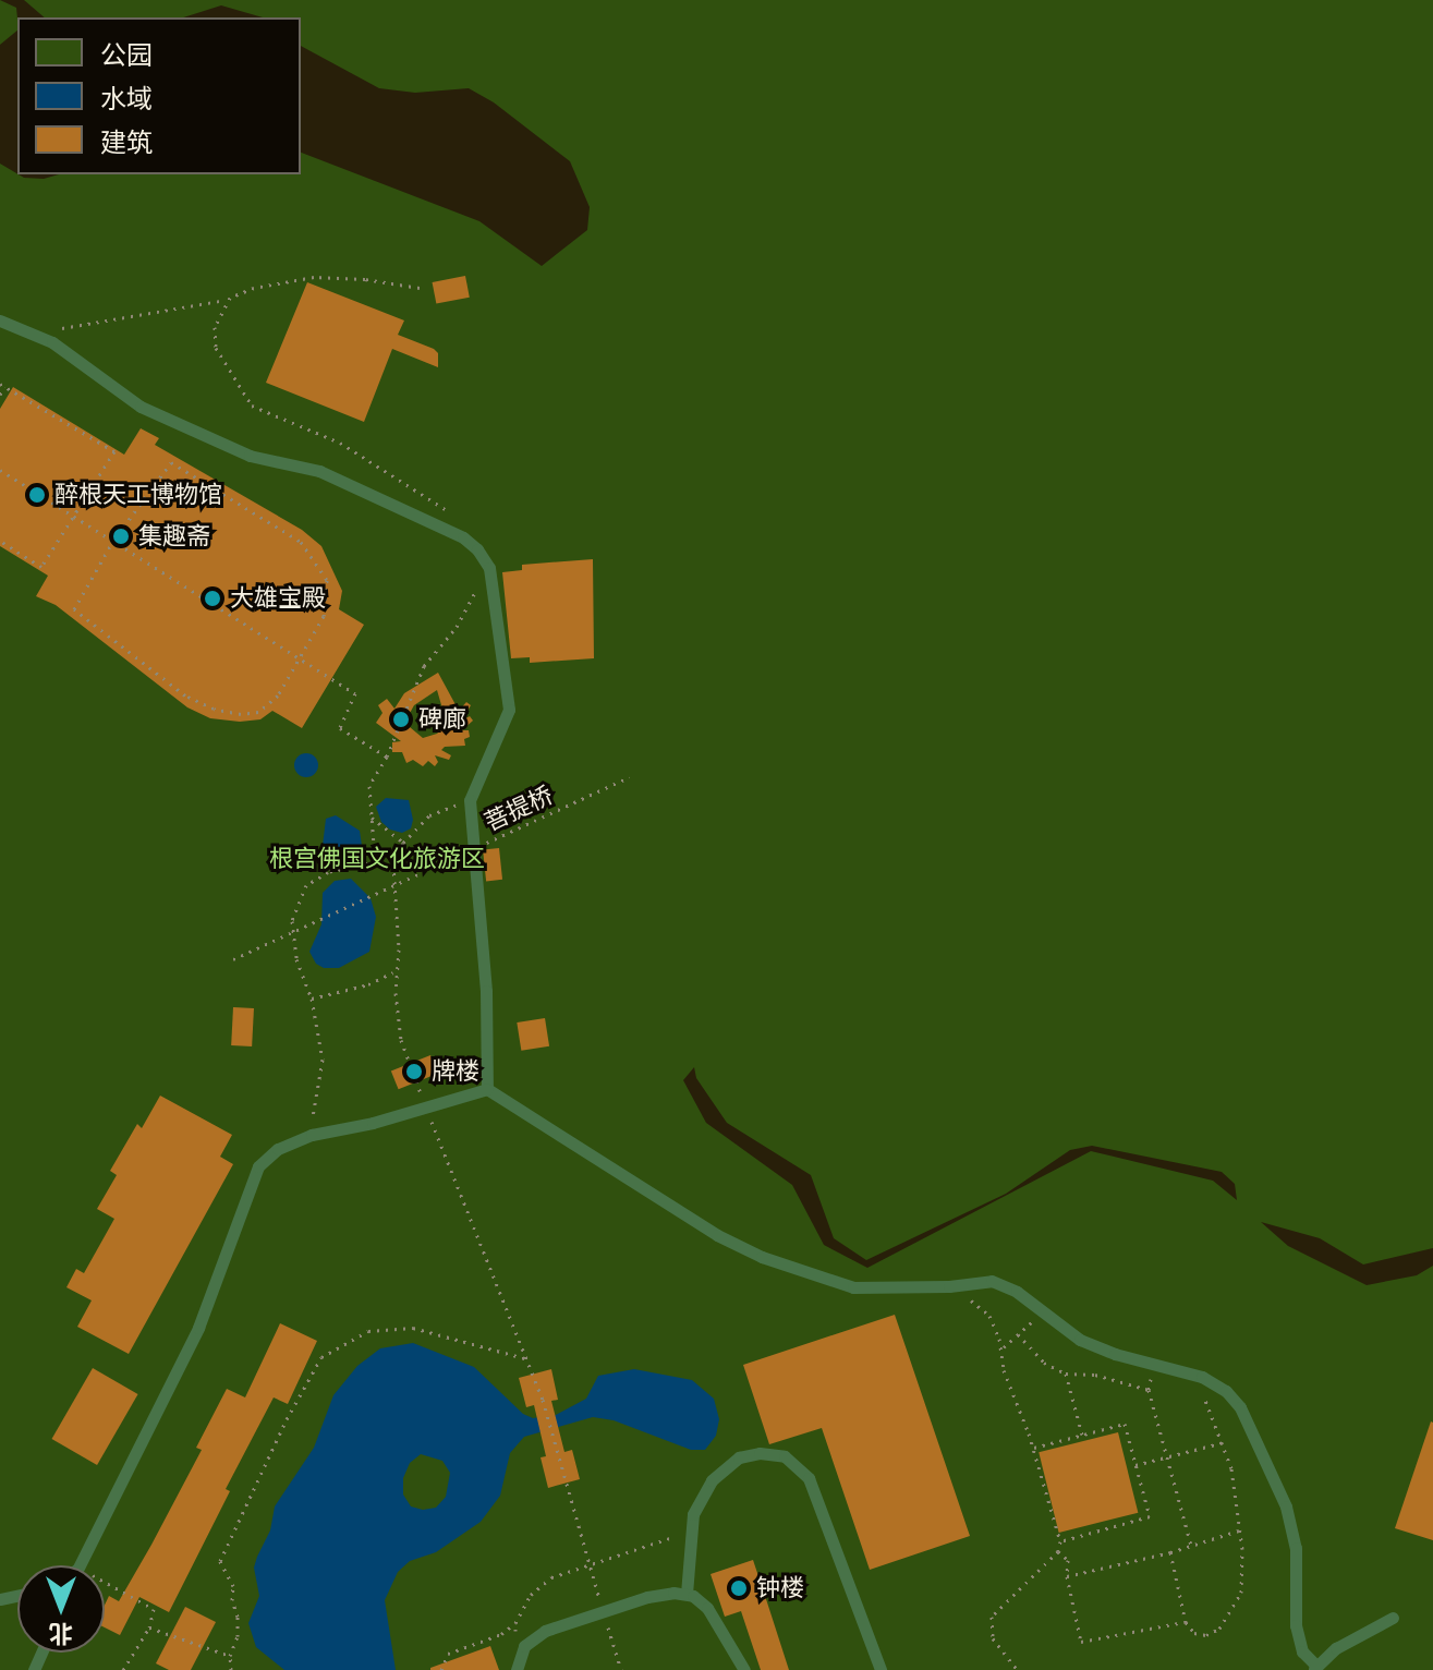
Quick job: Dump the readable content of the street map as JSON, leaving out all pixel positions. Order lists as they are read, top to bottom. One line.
{"streets":{"path":["菩提桥"]},"parks":["根宫佛国文化旅游区"],"places":["醉根天工博物馆","集趣斋","大雄宝殿","碑廊","牌楼","钟楼"],"legend":["公园","水域","建筑"],"north":"bottom"}
